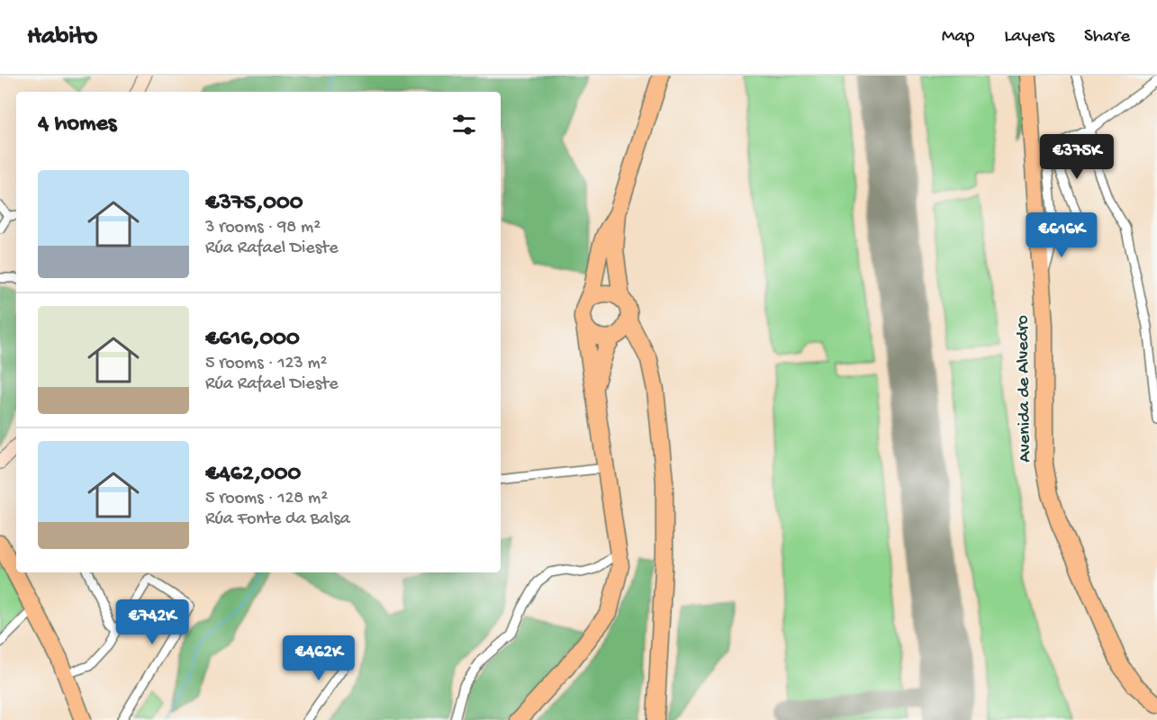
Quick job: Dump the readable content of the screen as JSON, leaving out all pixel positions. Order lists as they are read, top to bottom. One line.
{"streets":{"highway":["Avenida de Alvedro"]},"page":{"header":"Habito","nav":["Map","Layers","Share"],"heading":"4 homes","price":["€375K","€616K","€742K","€462K"],"list":[{"name":"€375,000","note":"3 rooms · 98 m² · Rúa Rafael Dieste"},{"name":"€616,000","note":"5 rooms · 123 m² · Rúa Rafael Dieste"},{"name":"€462,000","note":"5 rooms · 128 m² · Rúa Fonte da Balsa"}]}}
